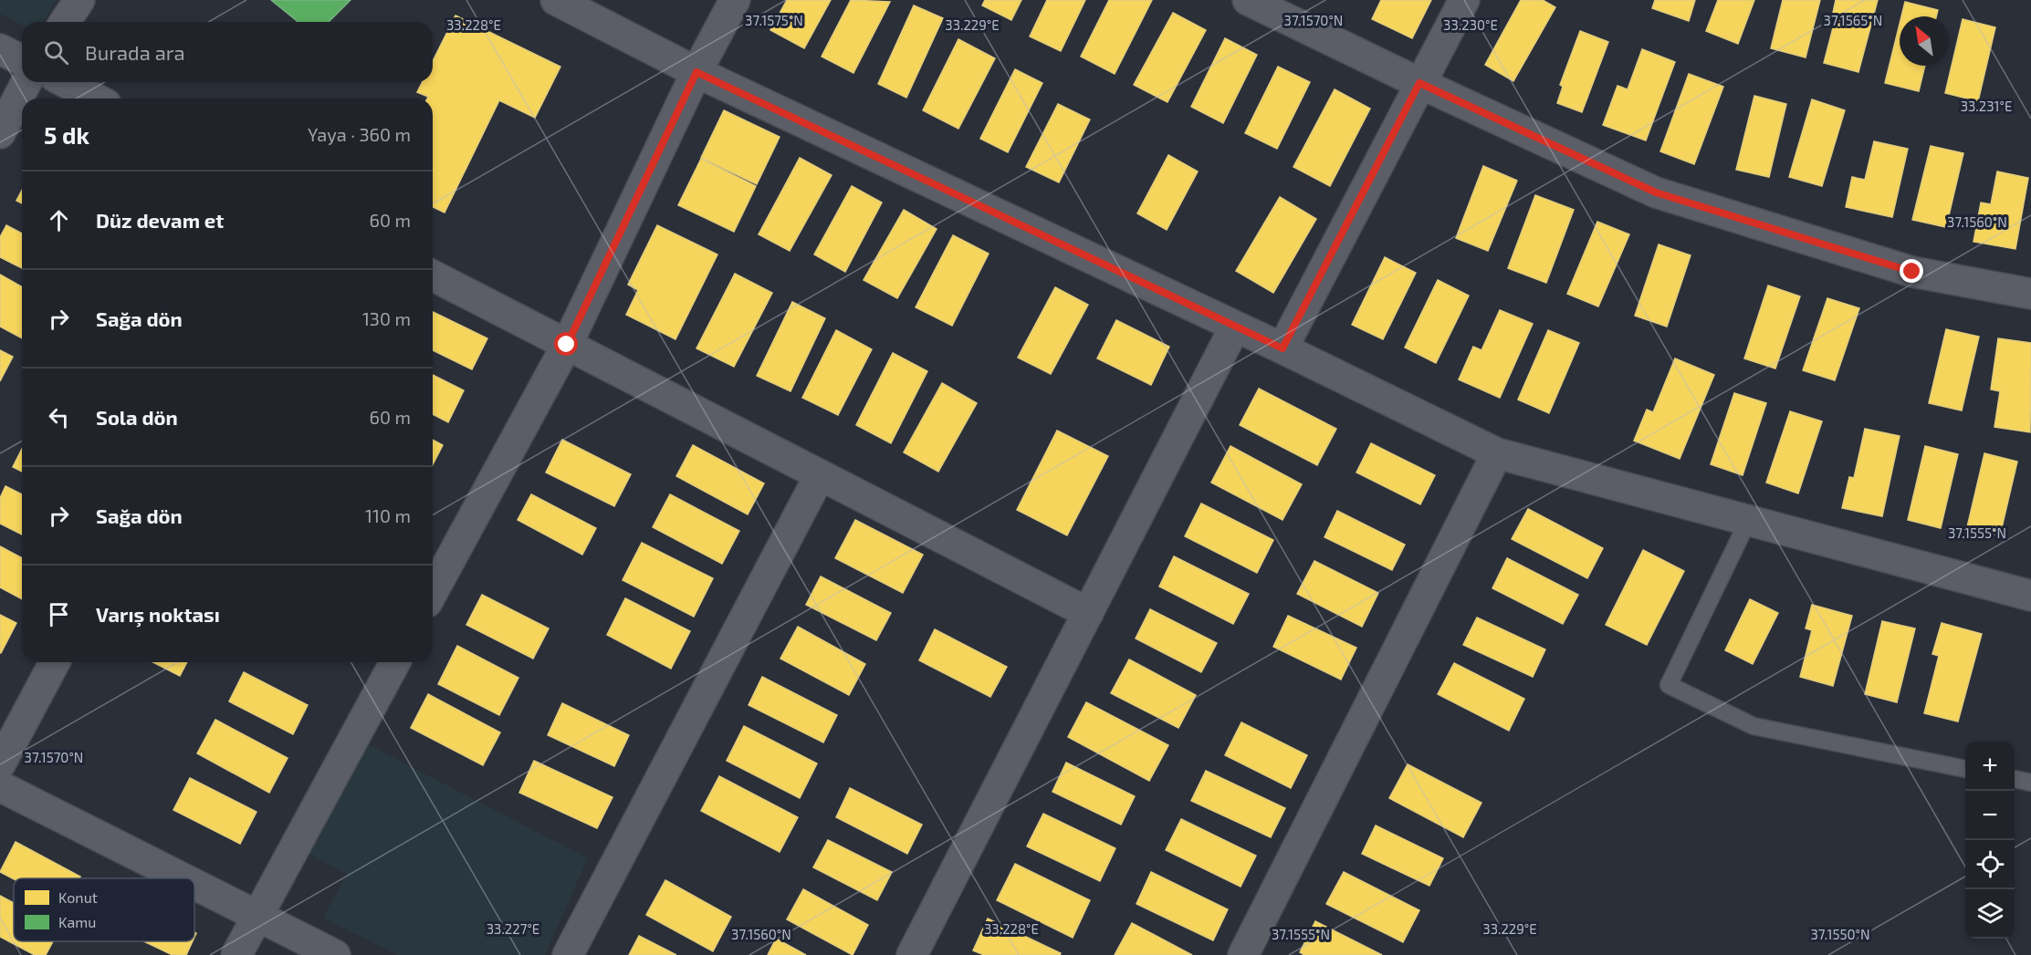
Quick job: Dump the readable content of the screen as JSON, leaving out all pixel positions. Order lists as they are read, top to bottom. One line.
{"legend":["Konut","Kamu"],"north":"top left","page":{"search":"Burada ara","heading":["5 dk","Yaya · 360 m"],"list":[["Düz devam et","60 m"],["Sağa dön","130 m"],["Sola dön","60 m"],["Sağa dön","110 m"],"Varış noktası"],"map_buttons":["+","−"]},"coordinates":["37.1570°N","37.1565°N","37.1575°N","33.228°E","33.229°E","33.230°E","33.231°E","37.1560°N","37.1555°N","33.227°E","37.1550°N"]}
